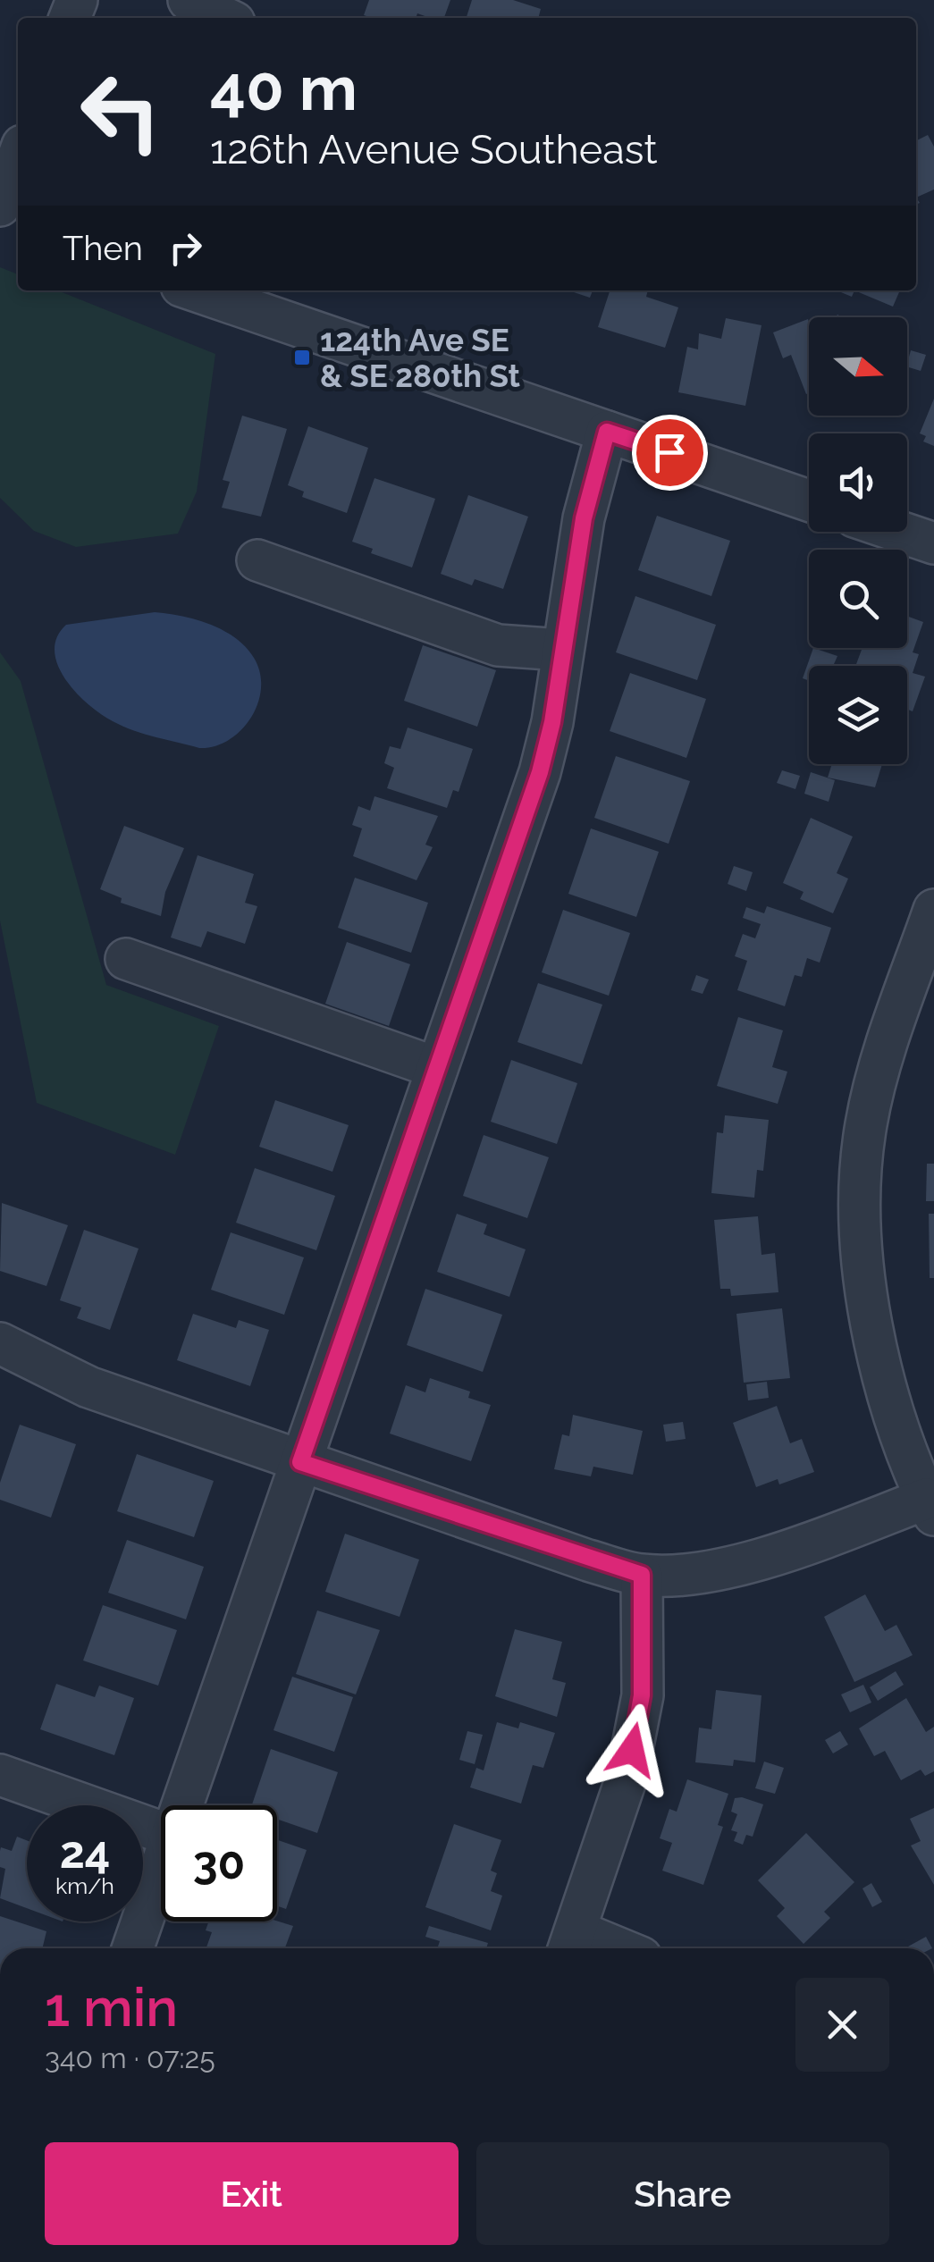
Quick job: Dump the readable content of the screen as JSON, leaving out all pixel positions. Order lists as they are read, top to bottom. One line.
{"places":{"transit":["124th Ave SE & SE 280th St"]},"north":"right","page":{"turn":["40 m","126th Avenue Southeast"],"then":"Then","speed":"24 km/h","limit":"30","heading":["1 min","340 m · 07:25"],"buttons":["Exit","Share"]}}
